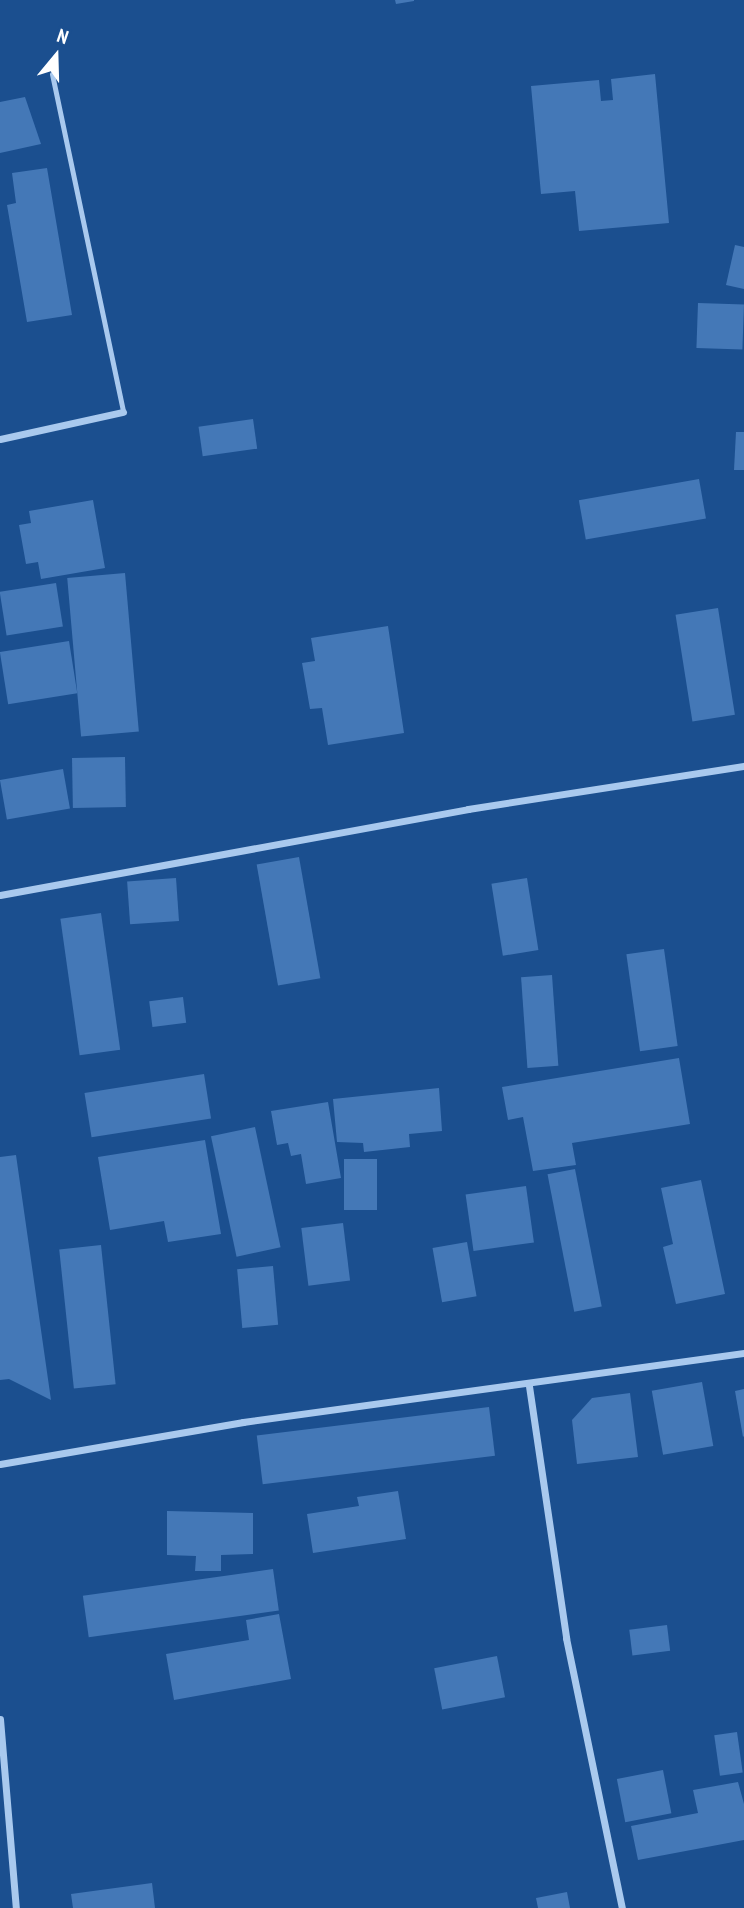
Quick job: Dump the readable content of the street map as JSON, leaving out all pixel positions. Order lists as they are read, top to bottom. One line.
{"north":"top"}
